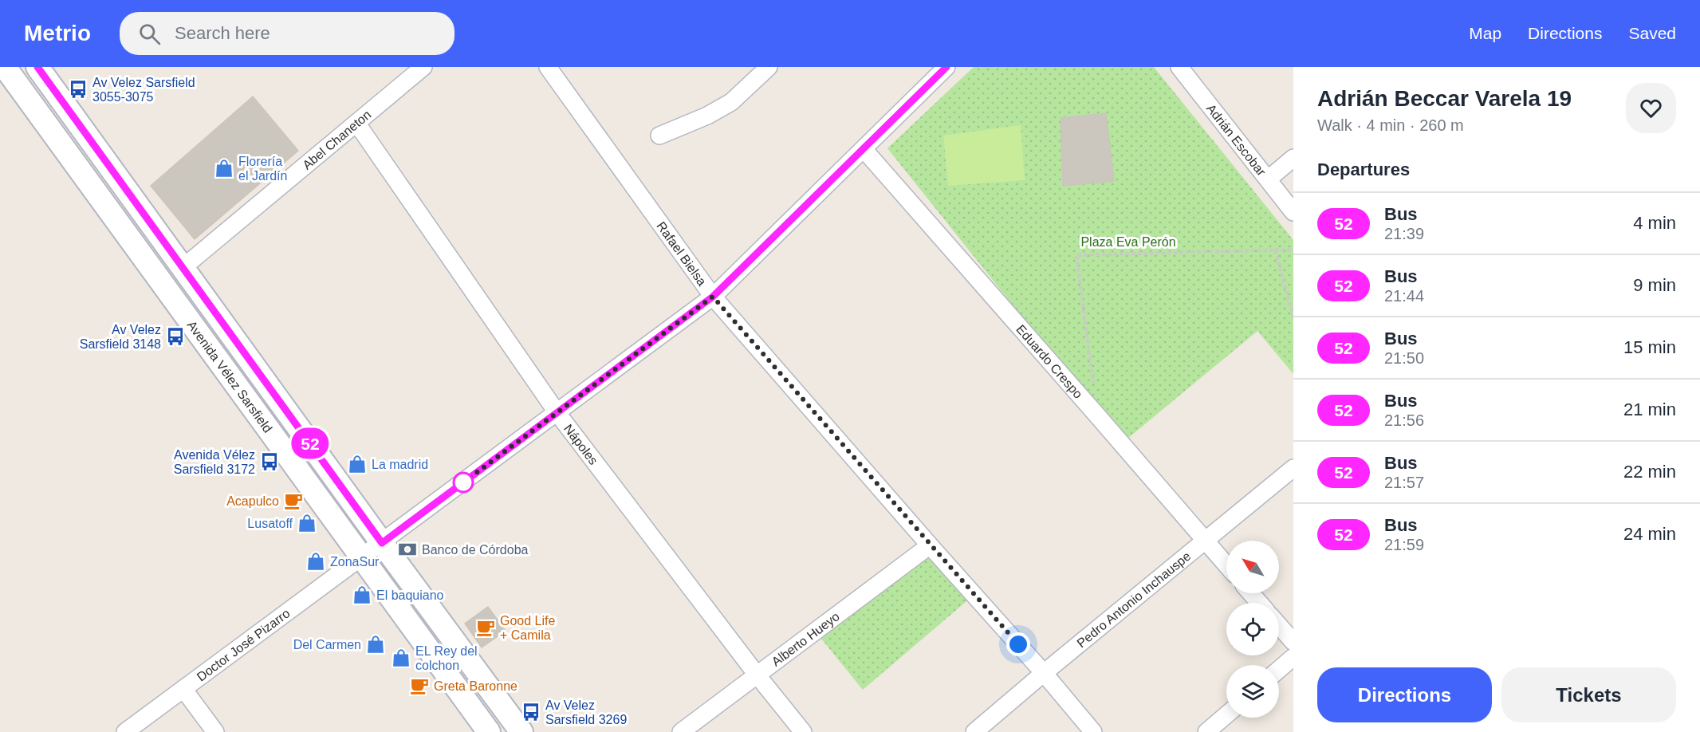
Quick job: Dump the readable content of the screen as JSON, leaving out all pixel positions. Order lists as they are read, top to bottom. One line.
{"streets":{"main road":["Avenida Vélez Sarsfield"],"street":["Abel Chaneton","Adrián Escobar","Rafael Bielsa","Eduardo Crespo","Nápoles","Pedro Antonio Inchauspe","Alberto Hueyo","Doctor José Pizarro"]},"crossings":[["Abel Chaneton","Avenida Vélez Sarsfield"],["Abel Chaneton","Nápoles"],["Rafael Bielsa","Pedro Antonio Inchauspe"],["Rafael Bielsa","Alberto Hueyo"],["Rafael Bielsa","Doctor José Pizarro"],["Eduardo Crespo","Pedro Antonio Inchauspe"],["Eduardo Crespo","Doctor José Pizarro"],["Avenida Vélez Sarsfield","Doctor José Pizarro"],["Nápoles","Alberto Hueyo"],["Nápoles","Doctor José Pizarro"]],"parks":["Plaza Eva Perón"],"places":{"bus stop":["Av Velez Sarsfield 3055-3075","Av Velez Sarsfield 3148","Avenida Vélez Sarsfield 3172","Av Velez Sarsfield 3269"],"shop":["Florería el Jardín","La madrid","Lusatoff","ZonaSur","El baquiano","Del Carmen","EL Rey del colchon"],"cafe":["Acapulco","Good Life + Camila","Greta Baronne"],"bank":["Banco de Córdoba"]},"lines":["bus line 52"],"north":"top left","page":{"header":"Metrio","search":"Search here","nav":["Map","Directions","Saved"],"on_map":"52","heading":[["Adrián Beccar Varela 19","Walk · 4 min · 260 m"],"Departures"],"list":[{"mark":"52","name":"Bus","note":"21:39","value":"4 min"},{"mark":"52","name":"Bus","note":"21:44","value":"9 min"},{"mark":"52","name":"Bus","note":"21:50","value":"15 min"},{"mark":"52","name":"Bus","note":"21:56","value":"21 min"},{"mark":"52","name":"Bus","note":"21:57","value":"22 min"},{"mark":"52","name":"Bus","note":"21:59","value":"24 min"}],"buttons":["Directions","Tickets"]}}
